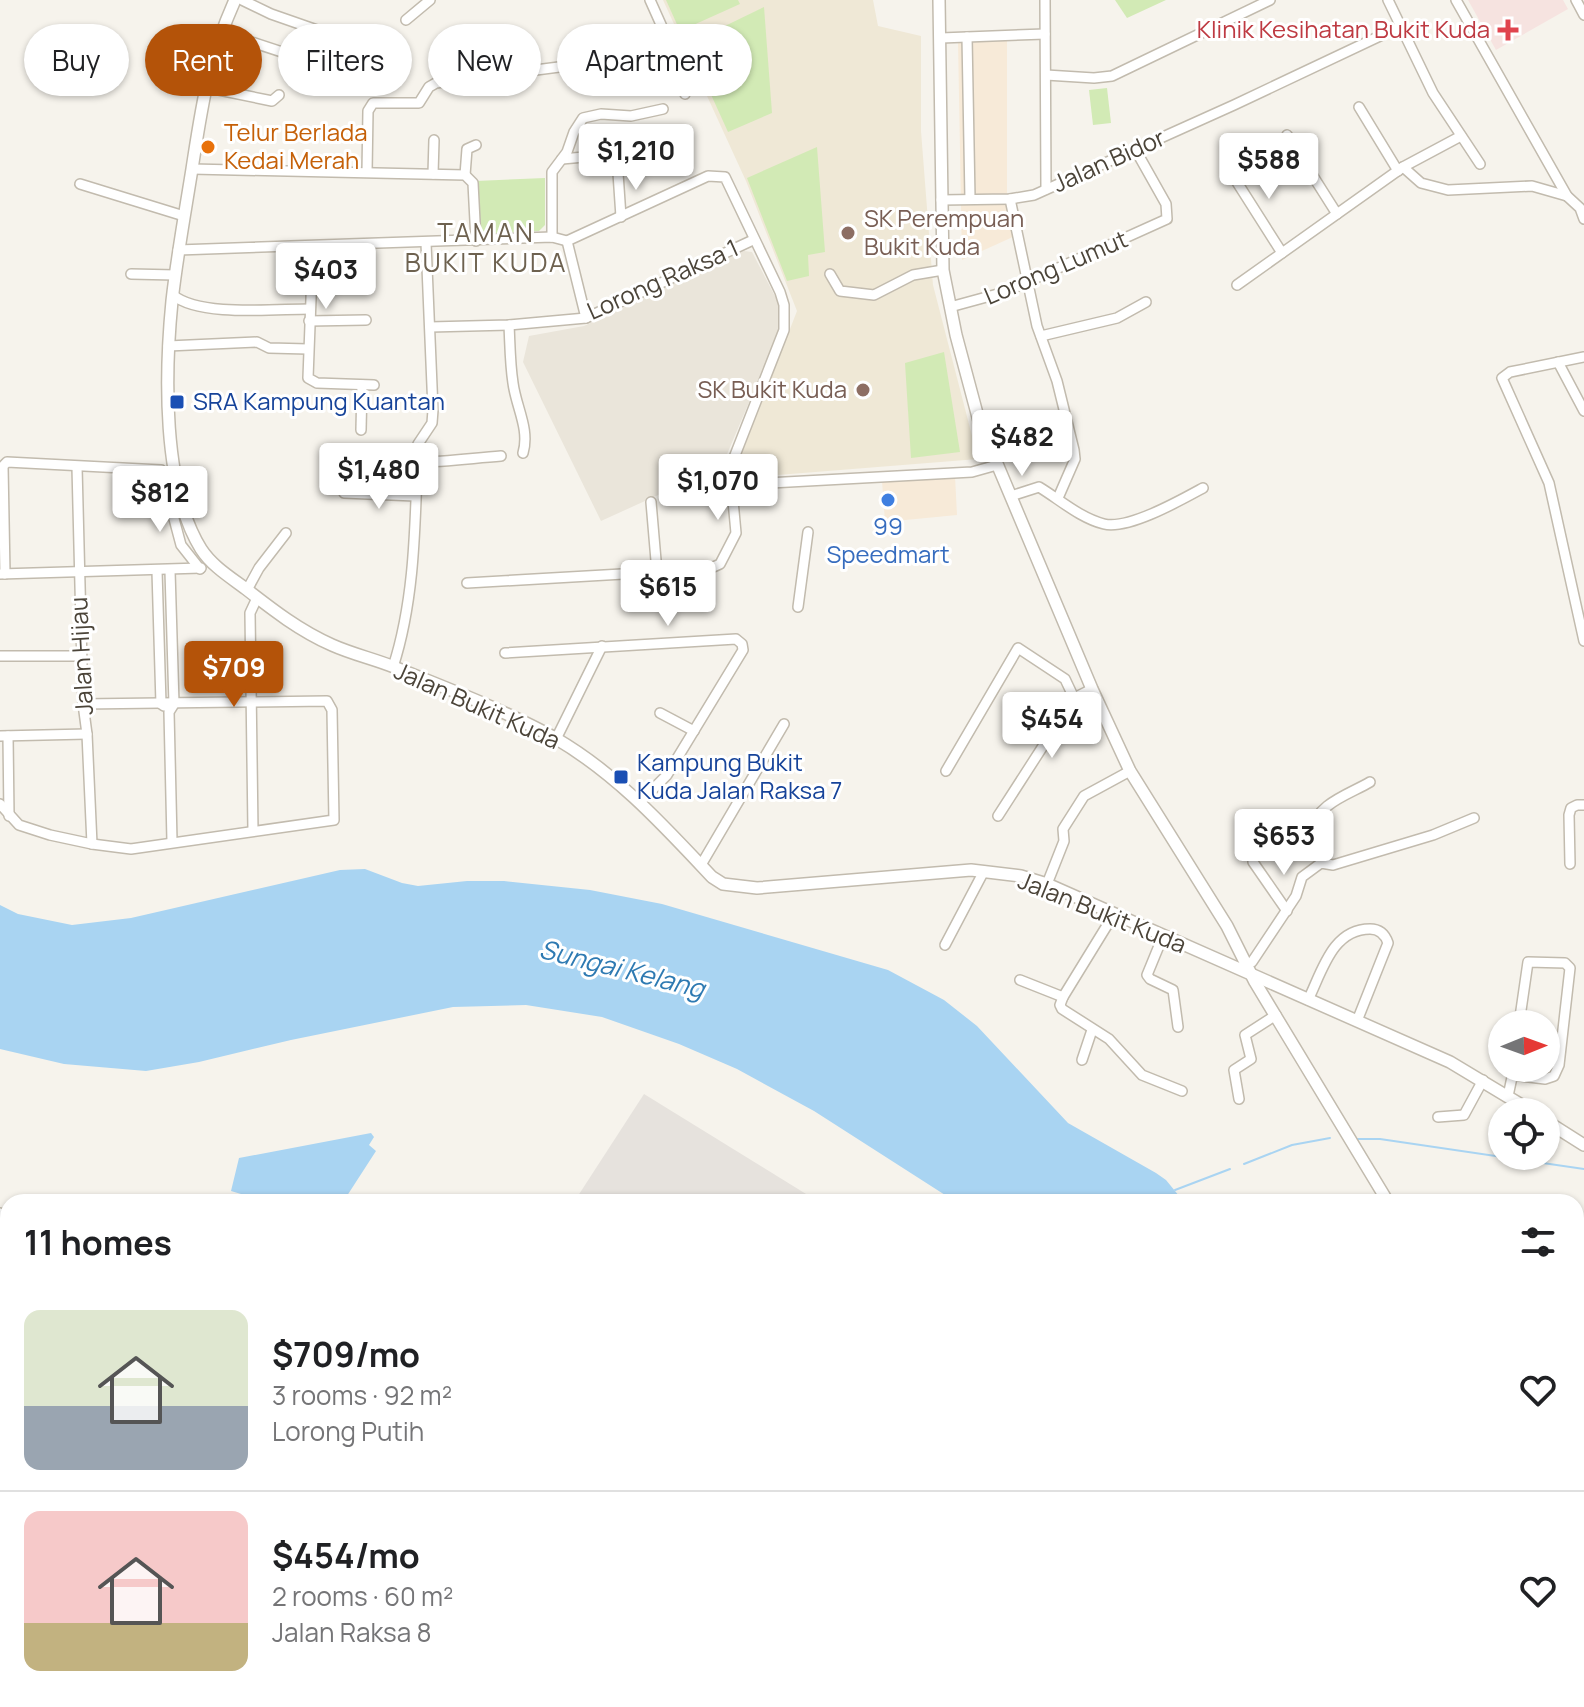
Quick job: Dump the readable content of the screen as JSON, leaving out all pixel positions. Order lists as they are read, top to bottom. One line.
{"streets":{"street":["Jalan Bidor","Lorong Lumut","Lorong Raksa 1","Jalan Hijau","Jalan Bukit Kuda"]},"crossings":[["Jalan Bidor","Lorong Lumut"]],"districts":["TAMAN BUKIT KUDA"],"water":["Sungai Kelang"],"places":{"health":["Klinik Kesihatan Bukit Kuda"],"other":["Telur Berlada Kedai Merah","SK Perempuan Bukit Kuda","SK Bukit Kuda","99 Speedmart"],"transit":["SRA Kampung Kuantan","Kampung Bukit Kuda Jalan Raksa 7"]},"north":"right","page":{"chip":["Buy","Rent","Filters","New","Apartment"],"price":["$1,210","$588","$403","$482","$1,480","$1,070","$812","$615","$709","$454","$653"],"heading":"11 homes","list":[{"name":"$709/mo","note":"3 rooms · 92 m² · Lorong Putih"},{"name":"$454/mo","note":"2 rooms · 60 m² · Jalan Raksa 8"}]}}
